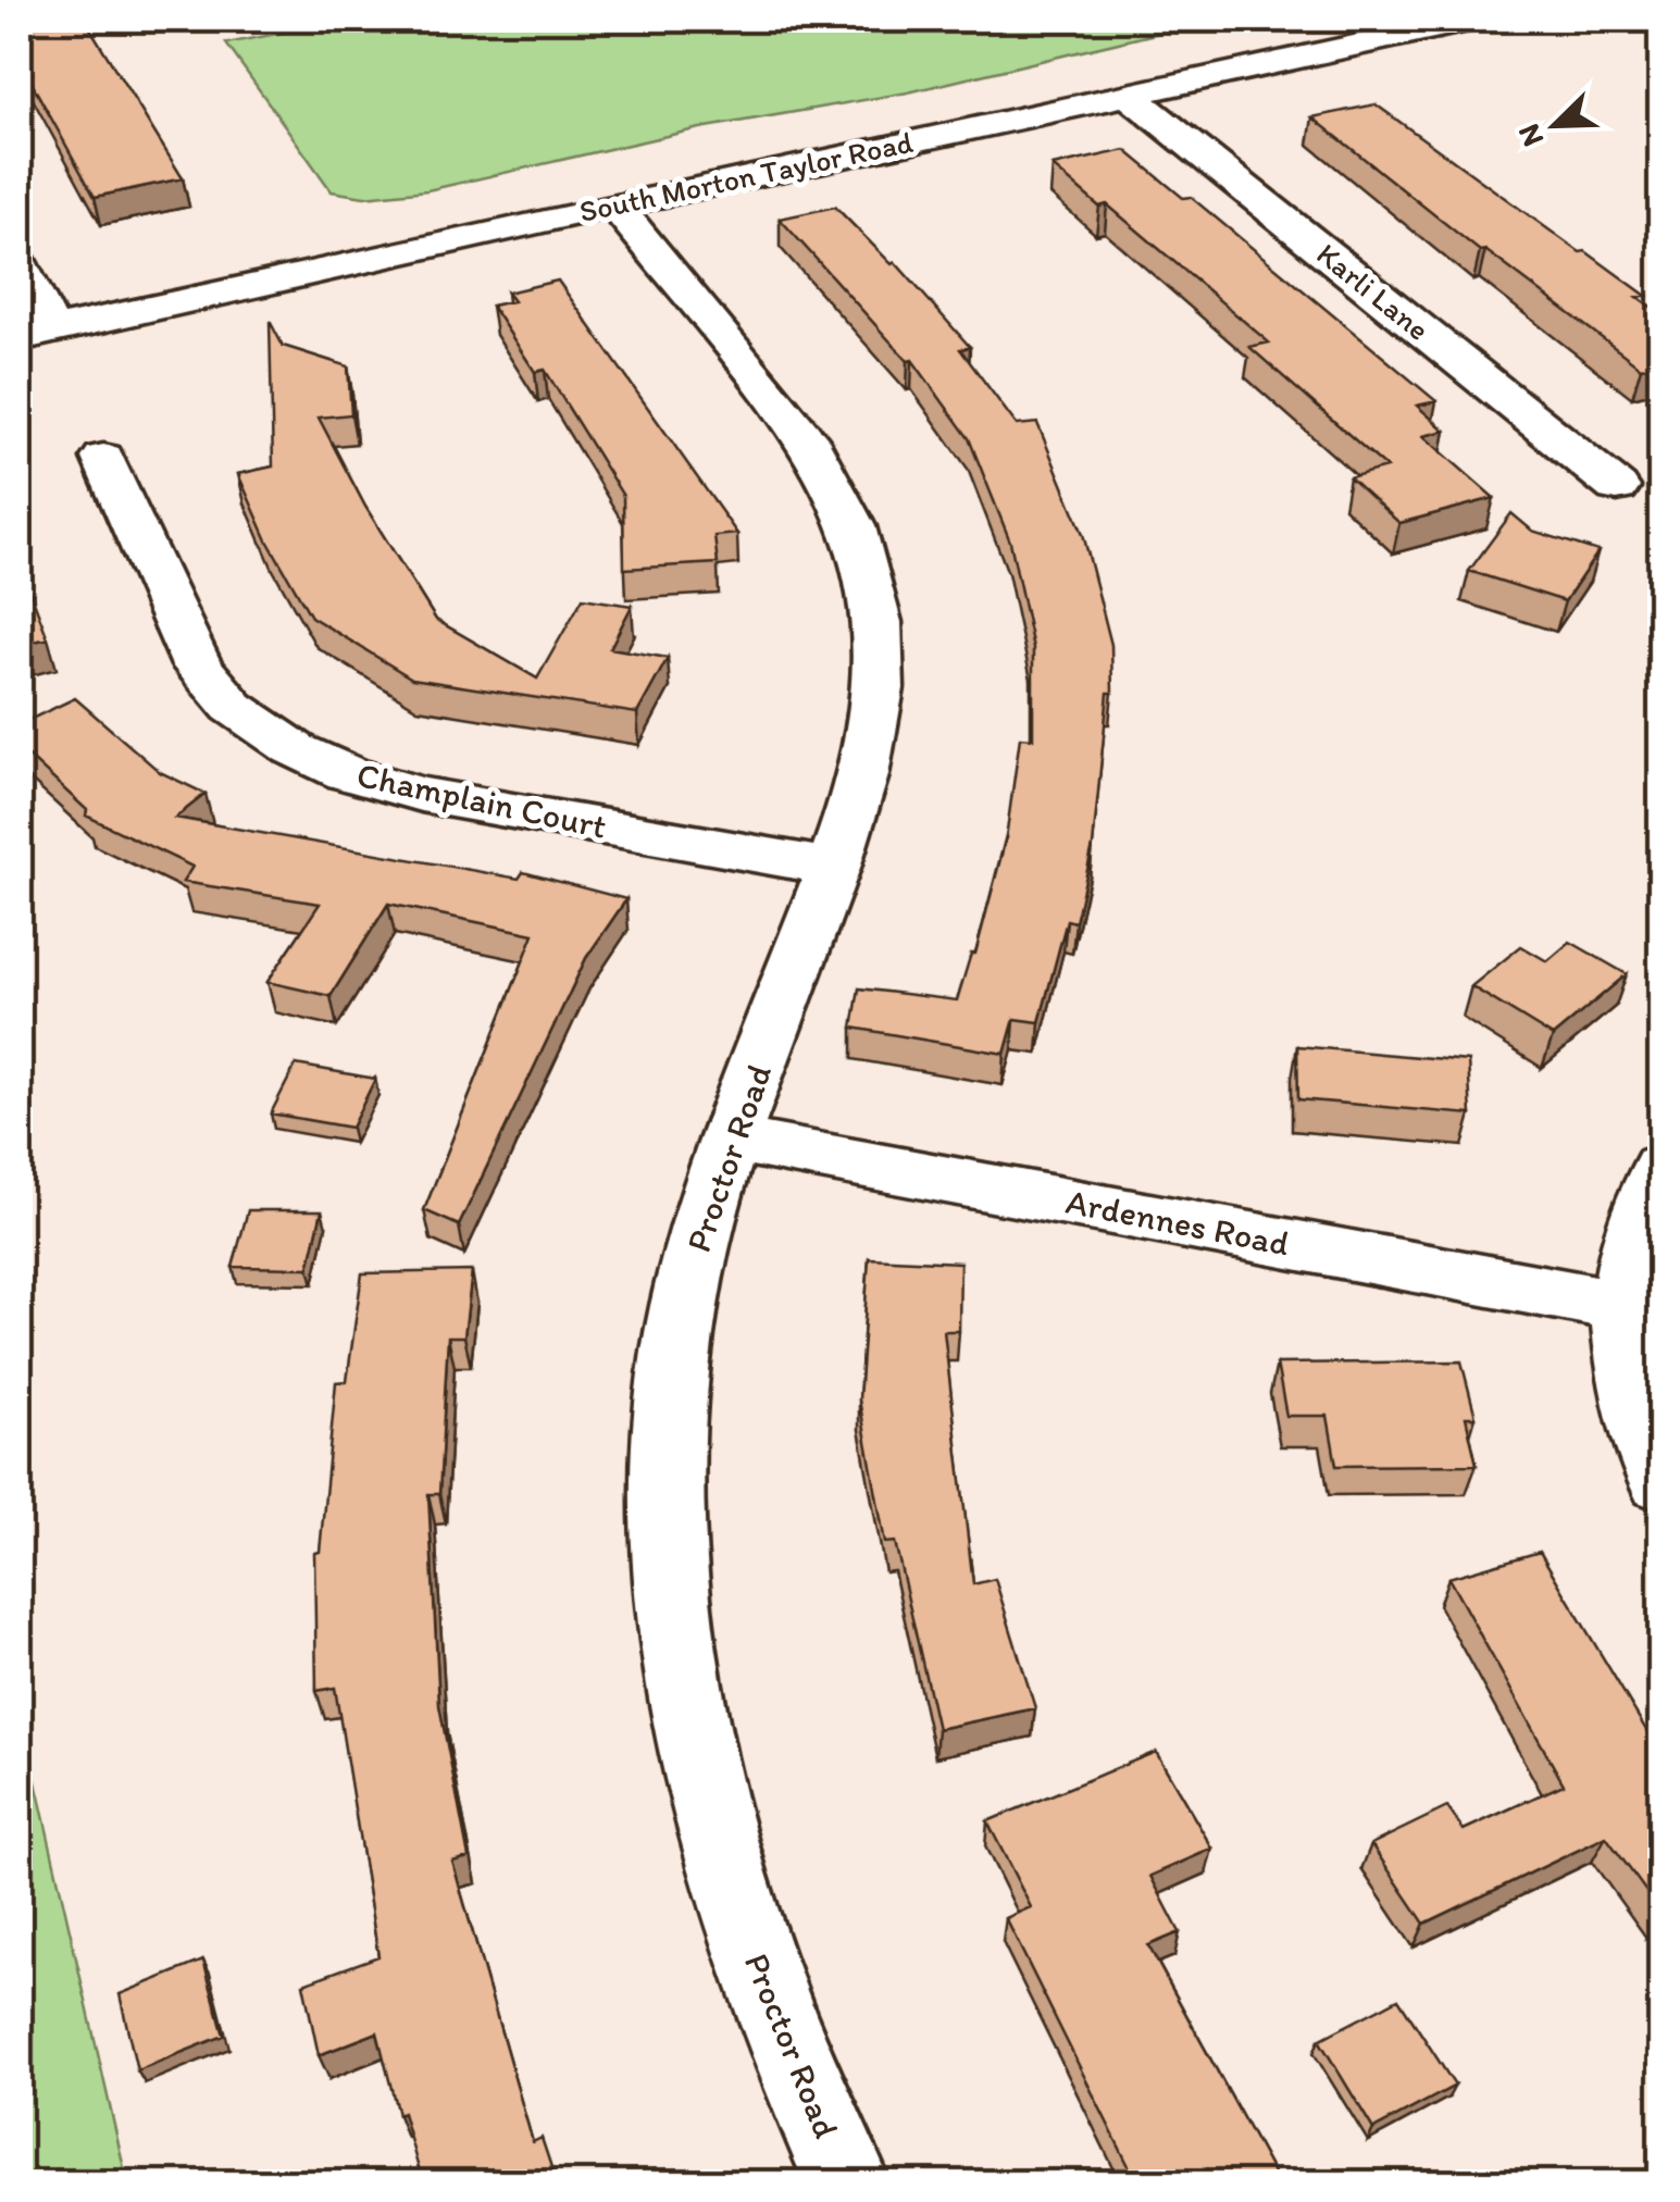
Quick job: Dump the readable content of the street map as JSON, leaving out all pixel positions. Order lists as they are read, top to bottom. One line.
{"streets":{"street":["South Morton Taylor Road","Karli Lane","Champlain Court","Proctor Road","Ardennes Road"]},"crossings":[["South Morton Taylor Road","Karli Lane"],["South Morton Taylor Road","Proctor Road"],["Champlain Court","Proctor Road"],["Proctor Road","Ardennes Road"]],"north":"bottom left"}
